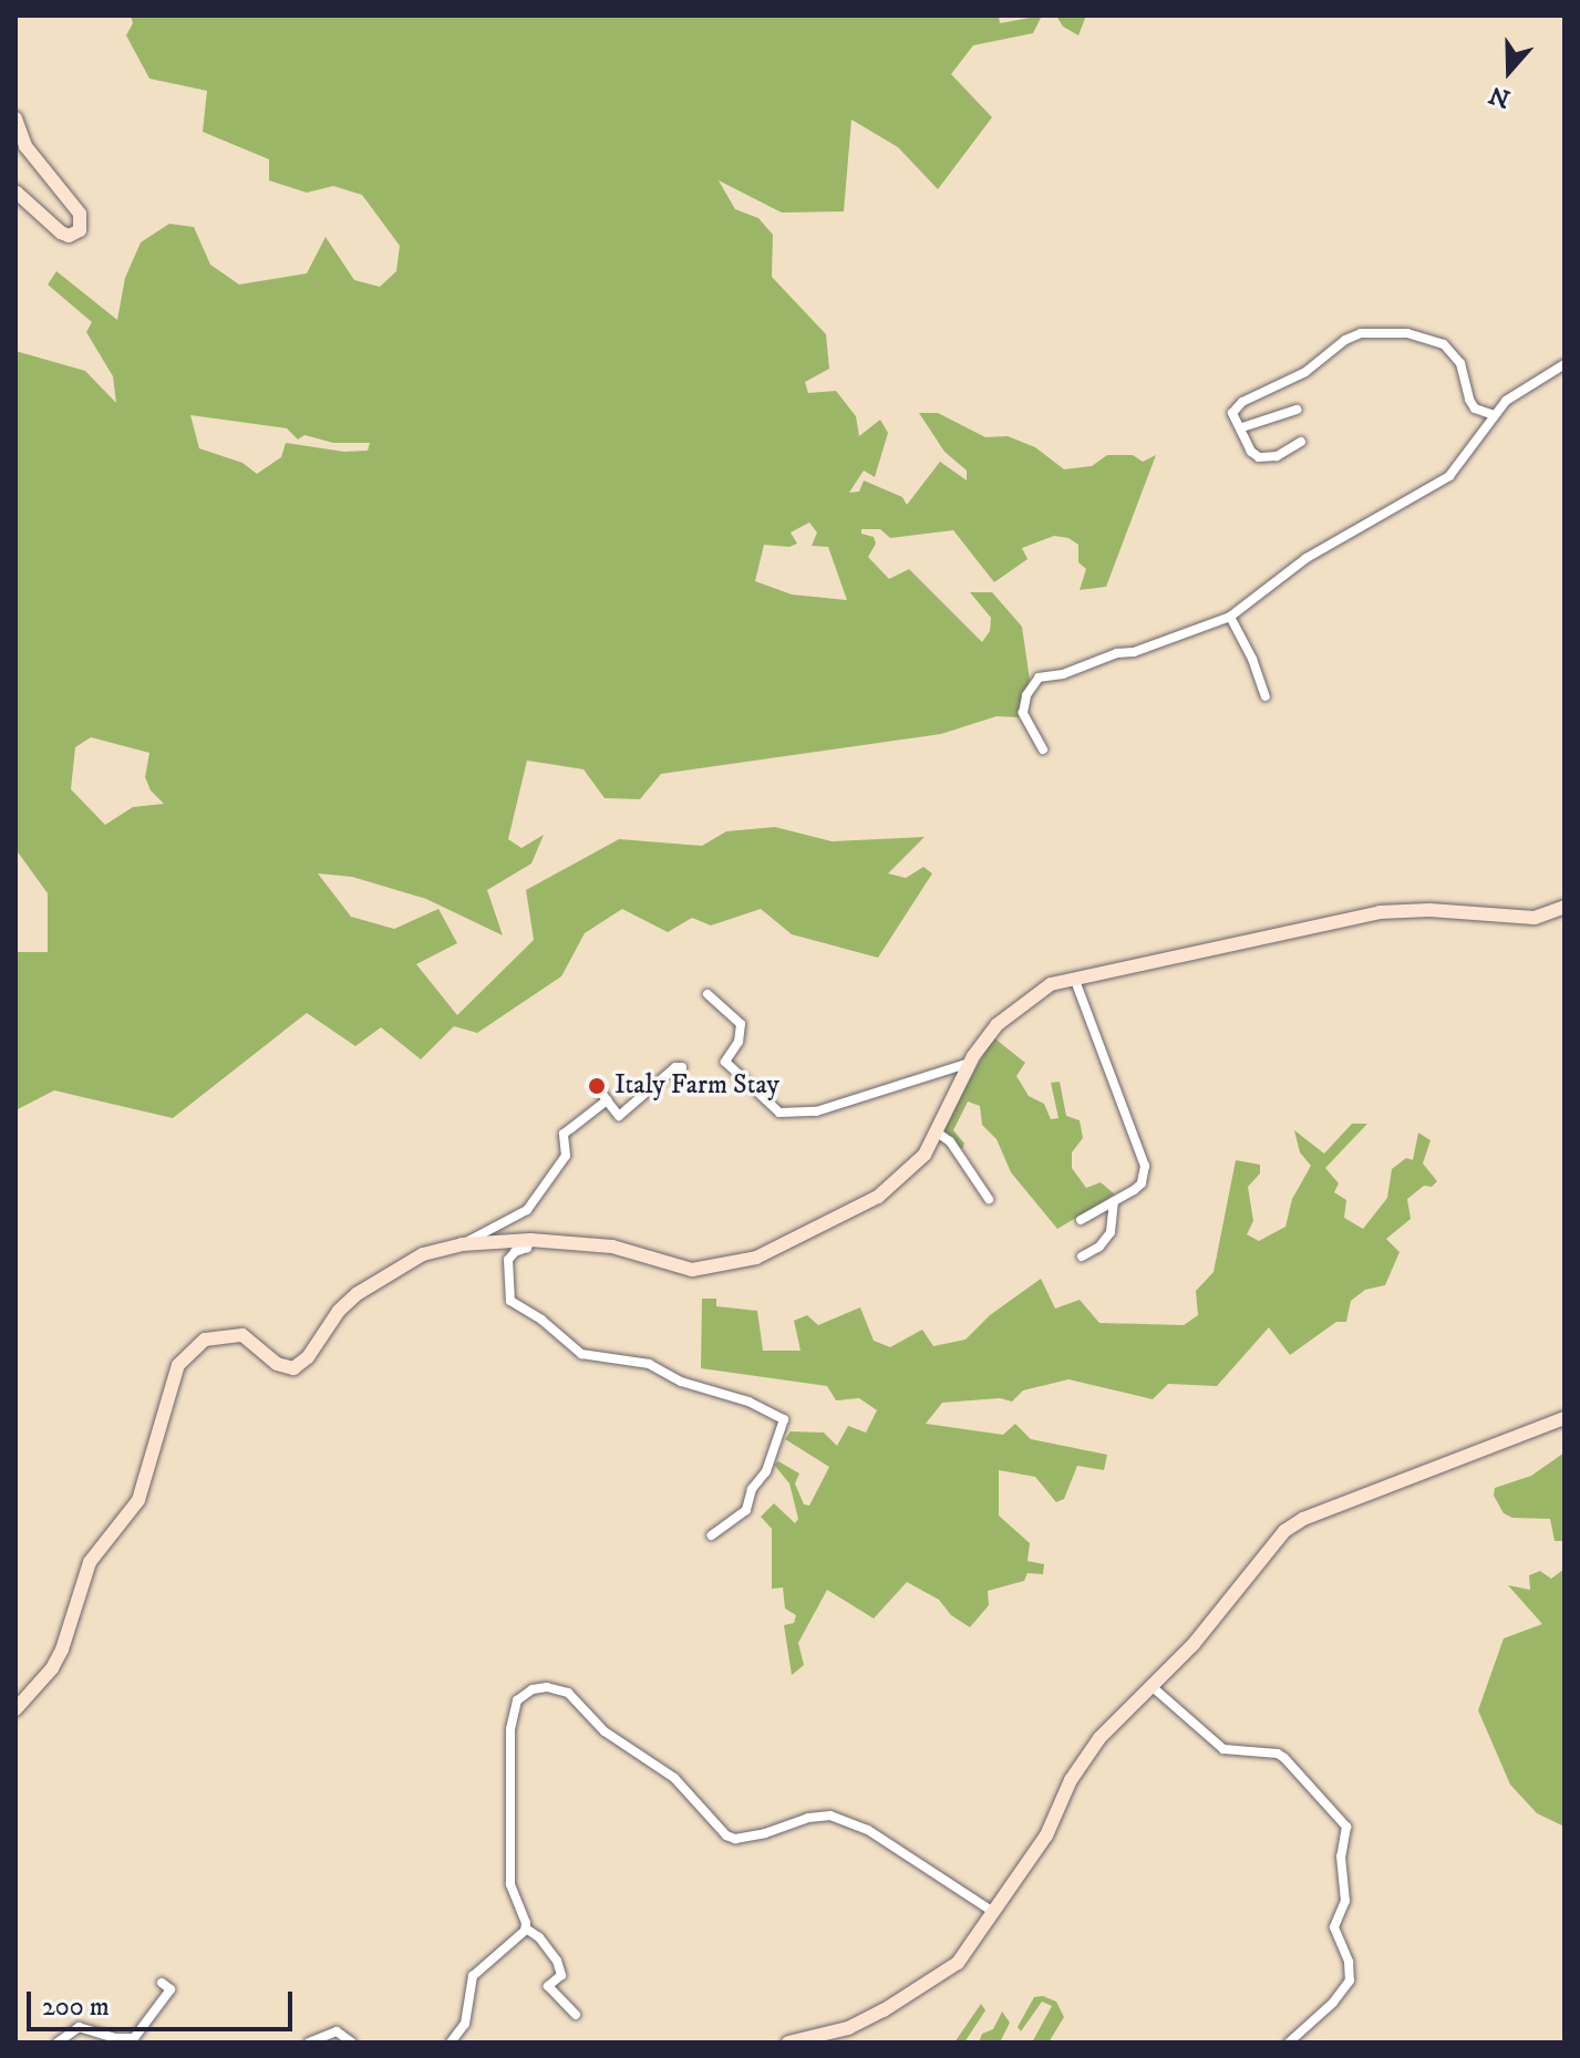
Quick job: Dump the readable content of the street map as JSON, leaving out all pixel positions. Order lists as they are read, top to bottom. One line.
{"places":["Italy Farm Stay"],"scale_bar":"200 m","north":"bottom"}
